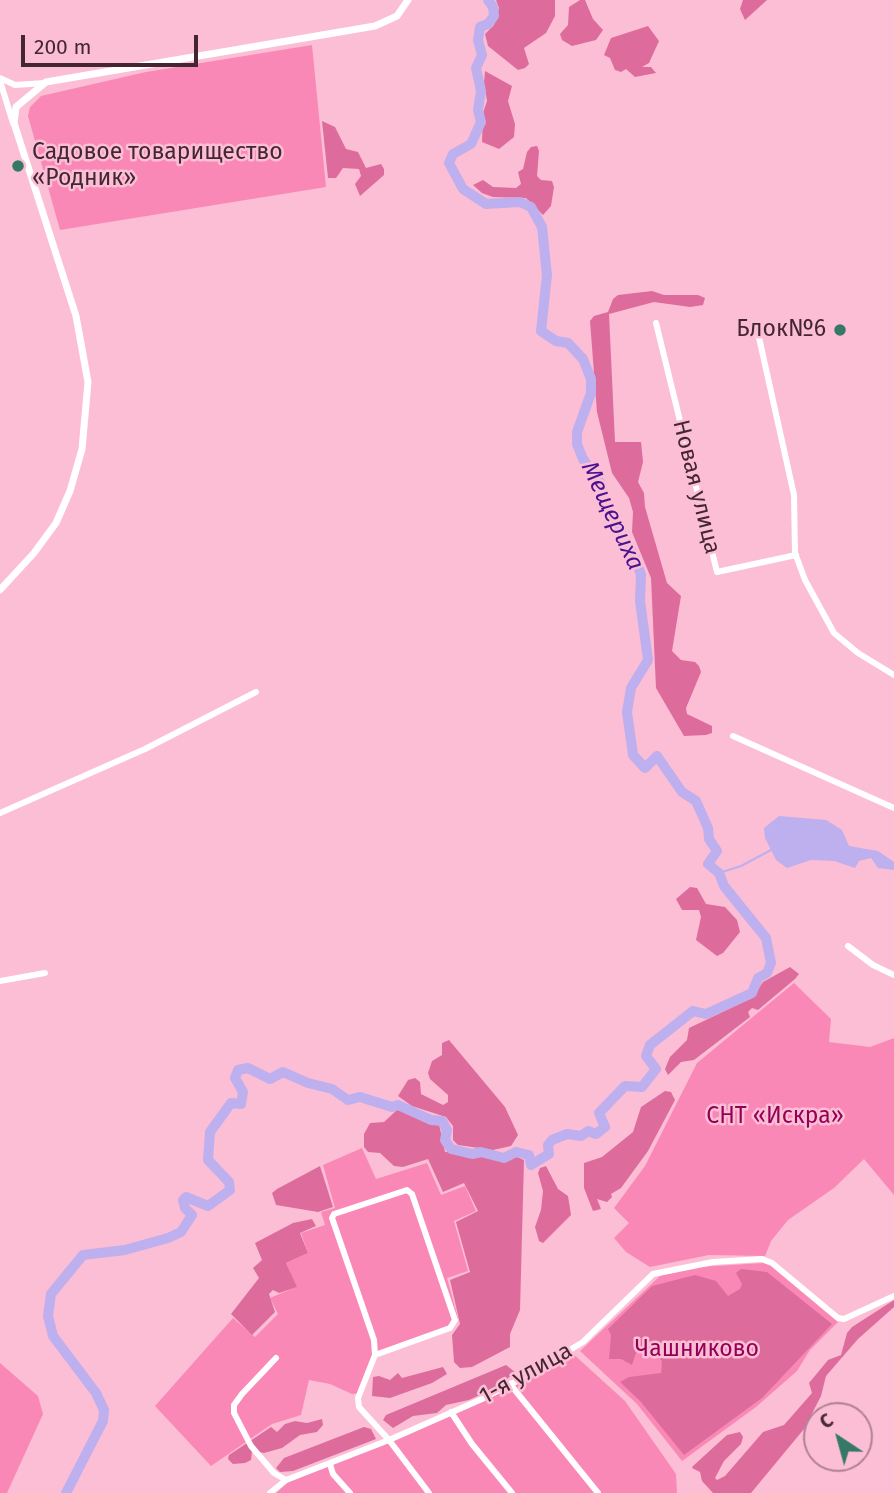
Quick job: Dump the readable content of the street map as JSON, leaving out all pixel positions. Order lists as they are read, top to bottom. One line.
{"streets":{"street":["Новая улица","1-я улица"]},"water":["Мещериха"],"parks":["СНТ «Искра»","Чашниково"],"places":["Садовое товарищество «Родник»","Блок№6"],"scale_bar":"200 m","north":"top left"}
